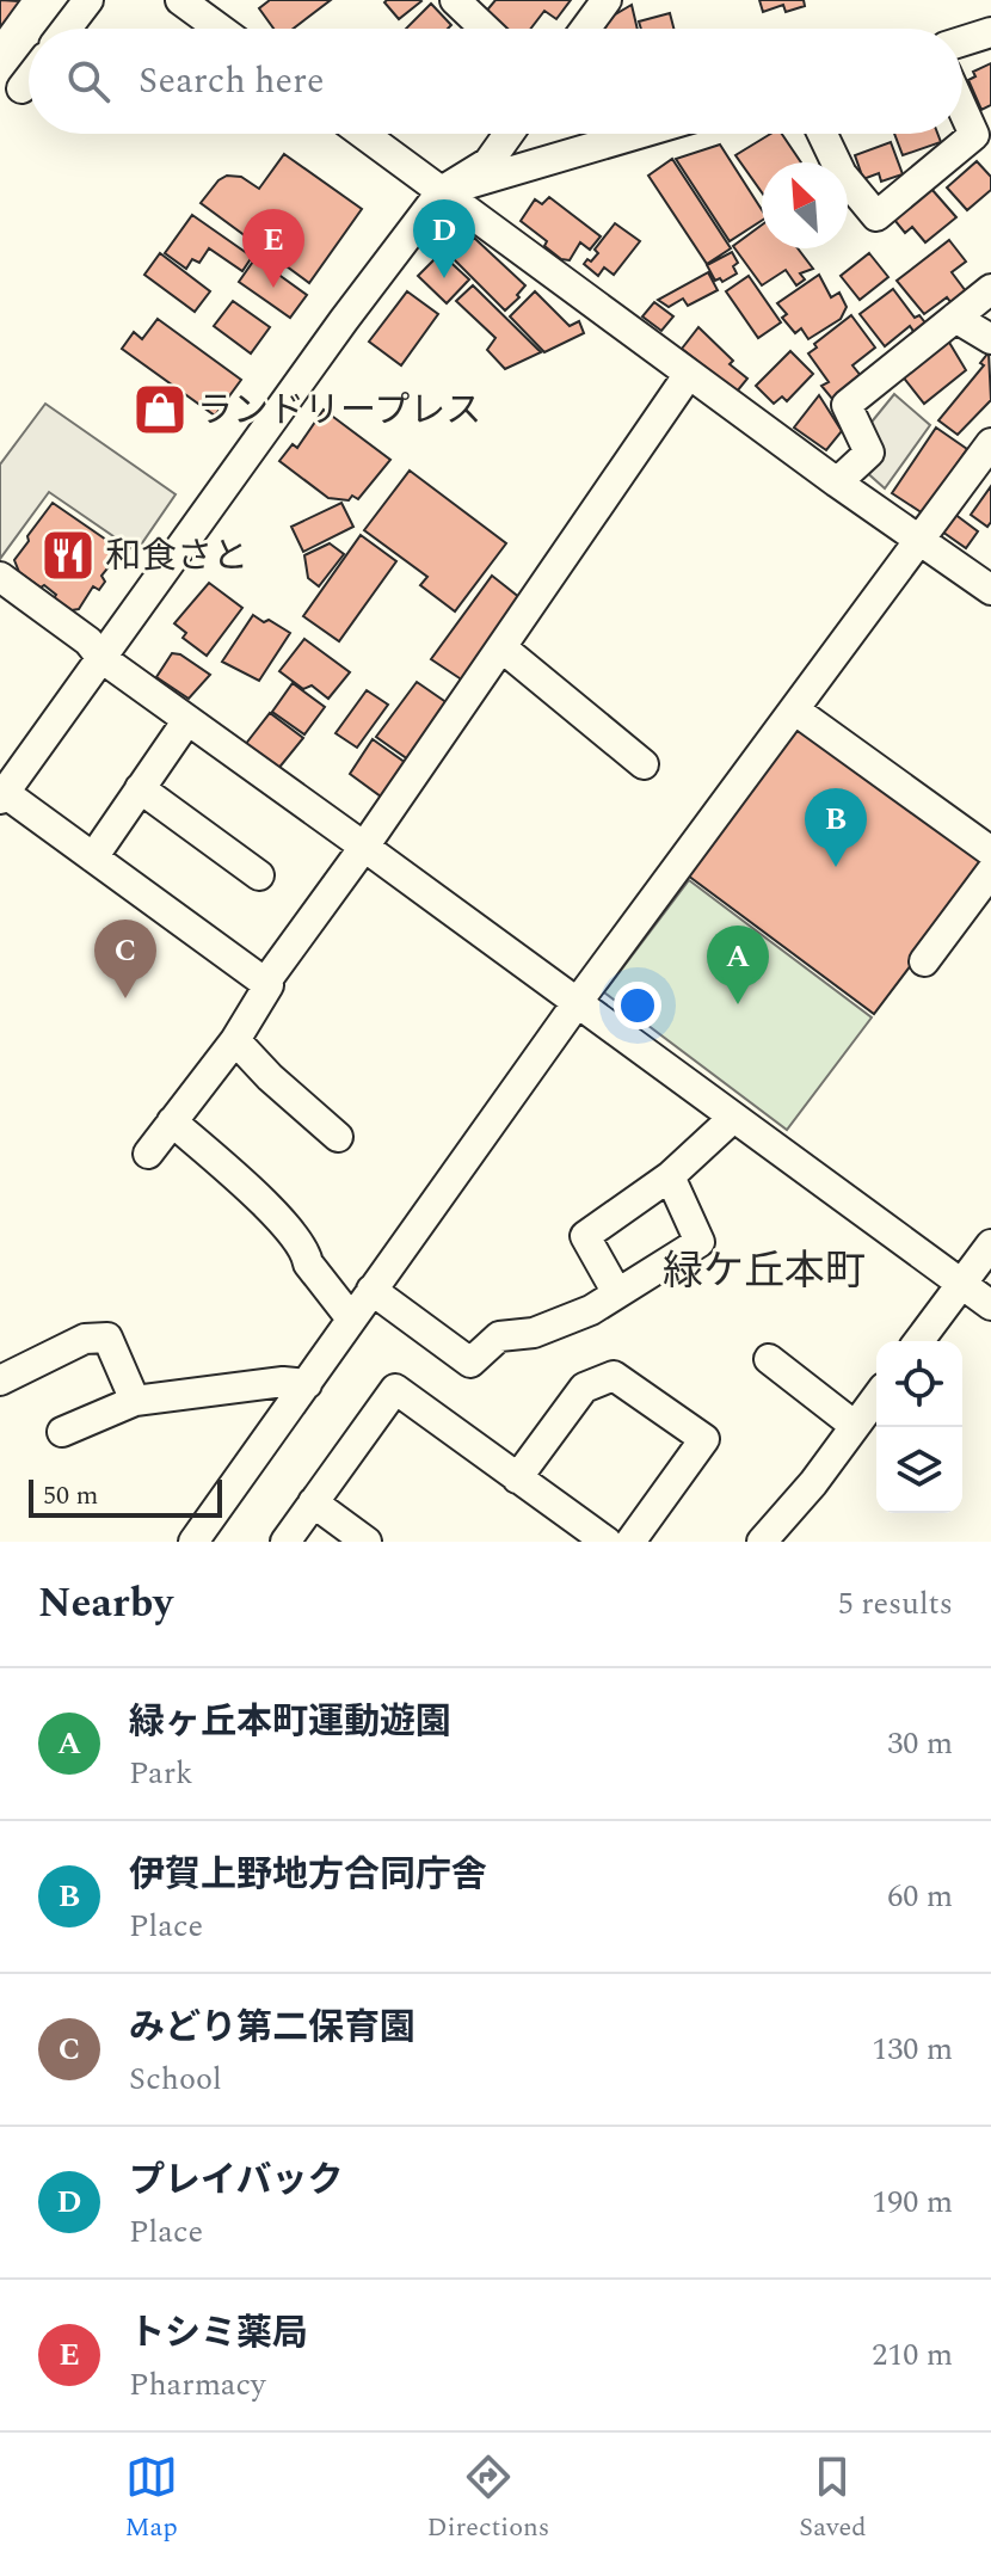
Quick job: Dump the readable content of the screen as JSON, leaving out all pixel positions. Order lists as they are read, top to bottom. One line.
{"districts":["緑ケ丘本町"],"places":{"shop":["ランドリープレス"],"restaurant":["和食さと"]},"scale_bar":"50 m","north":"top left","page":{"search":"Search here","pins":["D","E","B","C","A"],"scale":"50 m","heading":["Nearby","5 results"],"list":[{"mark":"A","name":"緑ヶ丘本町運動遊園","note":"Park","value":"30 m"},{"mark":"B","name":"伊賀上野地方合同庁舎","note":"Place","value":"60 m"},{"mark":"C","name":"みどり第二保育園","note":"School","value":"130 m"},{"mark":"D","name":"プレイバック","note":"Place","value":"190 m"},{"mark":"E","name":"トシミ薬局","note":"Pharmacy","value":"210 m"}],"nav":["Map","Directions","Saved"]}}
